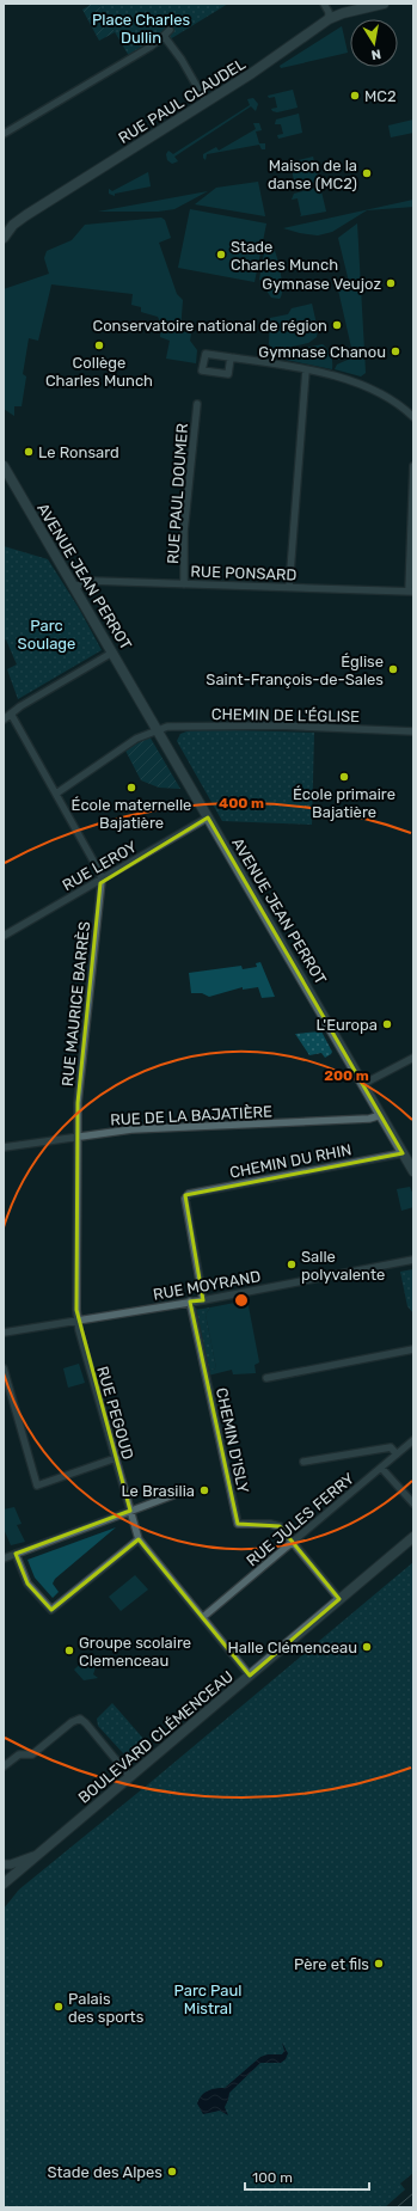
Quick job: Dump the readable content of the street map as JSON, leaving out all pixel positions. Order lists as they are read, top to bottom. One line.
{"streets":{"main road":["RUE PAUL CLAUDEL","AVENUE JEAN PERROT","BOULEVARD CLÉMENCEAU"],"street":["RUE PAUL DOUMER","RUE PONSARD","CHEMIN DE L'ÉGLISE","RUE LEROY","RUE MAURICE BARRÈS","RUE DE LA BAJATIÈRE","CHEMIN DU RHIN","RUE MOYRAND","RUE PEGOUD","CHEMIN D'ISLY","RUE JULES FERRY"]},"crossings":[["RUE PAUL DOUMER","RUE PONSARD"],["RUE PONSARD","AVENUE JEAN PERROT"],["AVENUE JEAN PERROT","CHEMIN DE L'ÉGLISE"],["AVENUE JEAN PERROT","RUE LEROY"],["AVENUE JEAN PERROT","RUE DE LA BAJATIÈRE"],["AVENUE JEAN PERROT","CHEMIN DU RHIN"],["CHEMIN DE L'ÉGLISE","RUE MAURICE BARRÈS"],["RUE LEROY","RUE MAURICE BARRÈS"],["RUE MAURICE BARRÈS","RUE DE LA BAJATIÈRE"],["RUE MAURICE BARRÈS","RUE MOYRAND"],["RUE MAURICE BARRÈS","RUE PEGOUD"],["CHEMIN DU RHIN","RUE MOYRAND"],["RUE MOYRAND","RUE PEGOUD"],["RUE MOYRAND","CHEMIN D'ISLY"],["CHEMIN D'ISLY","RUE JULES FERRY"]],"parks":["Place Charles Dullin","Parc Soulage","Parc Paul Mistral"],"places":["MC2","Maison de la danse (MC2)","Stade Charles Munch","Gymnase Veujoz","Conservatoire national de région","Collège Charles Munch","Gymnase Chanou","Le Ronsard","Église Saint-François-de-Sales","École primaire Bajatière","École maternelle Bajatière","L'Europa","Salle polyvalente","Le Brasilia","Halle Clémenceau","Groupe scolaire Clemenceau","Père et fils","Palais des sports","Stade des Alpes"],"scale_bar":"100 m","north":"bottom","rings":["400 m","200 m"]}
